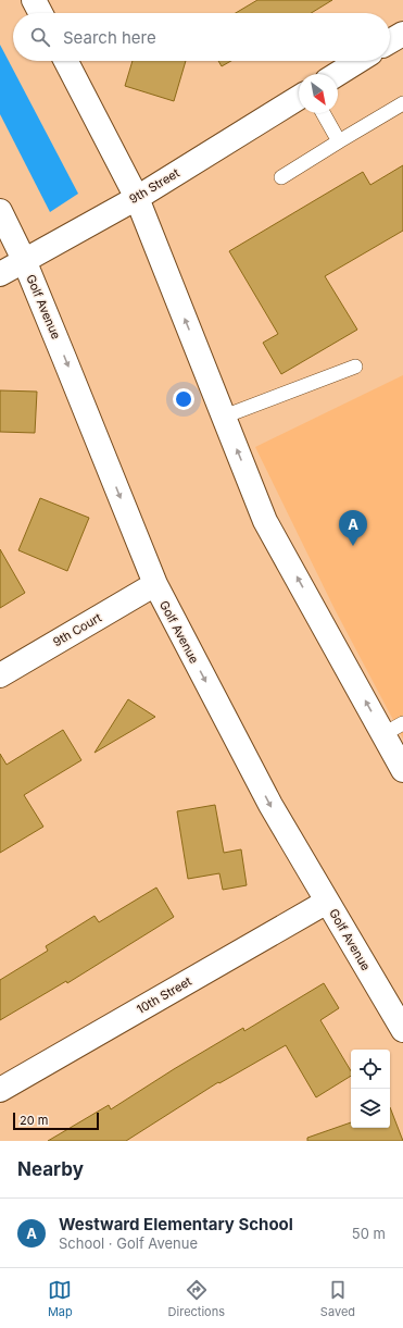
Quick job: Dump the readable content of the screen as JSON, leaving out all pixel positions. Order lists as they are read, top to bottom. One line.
{"streets":{"street":["9th Street","Golf Avenue","9th Court","10th Street"]},"crossings":[["9th Street","Golf Avenue"],["Golf Avenue","9th Court"],["Golf Avenue","10th Street"]],"scale_bar":"20 m","north":"bottom right","page":{"search":"Search here","pins":"A","scale":"20 m","heading":"Nearby","list":[{"mark":"A","name":"Westward Elementary School","note":"School · Golf Avenue","value":"50 m"}],"nav":["Map","Directions","Saved"]}}
